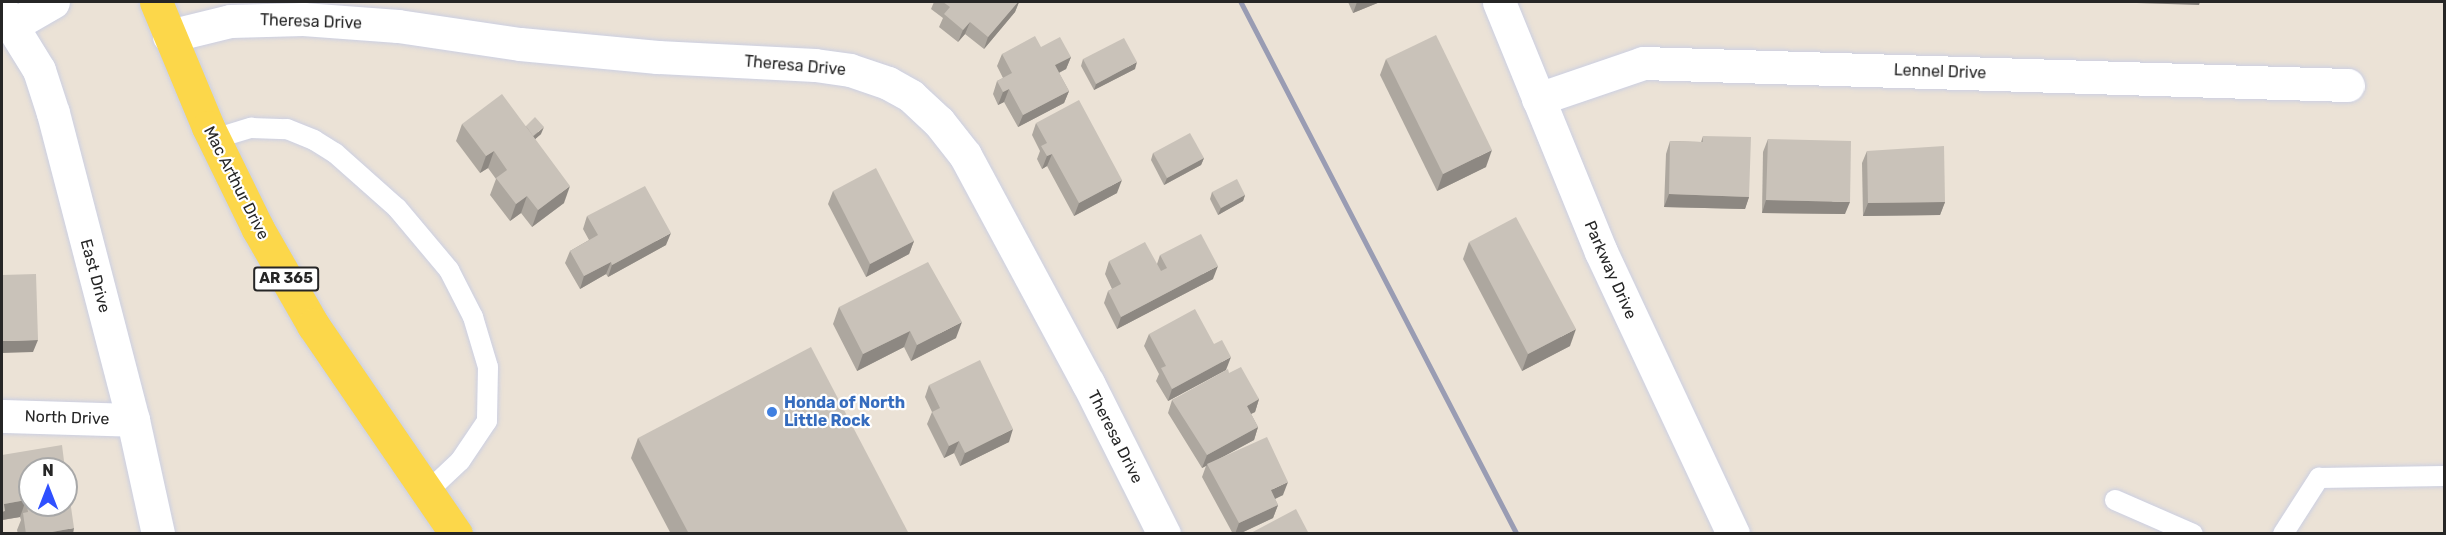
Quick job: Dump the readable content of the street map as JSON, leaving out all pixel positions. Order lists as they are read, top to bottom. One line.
{"streets":{"main road":["Mac Arthur Drive","AR 365"],"street":["Theresa Drive","Lennel Drive","Parkway Drive","East Drive","North Drive"]},"crossings":[["Theresa Drive","Mac Arthur Drive"],["Lennel Drive","Parkway Drive"],["East Drive","North Drive"]],"places":["Honda of North Little Rock"],"north":"top"}
